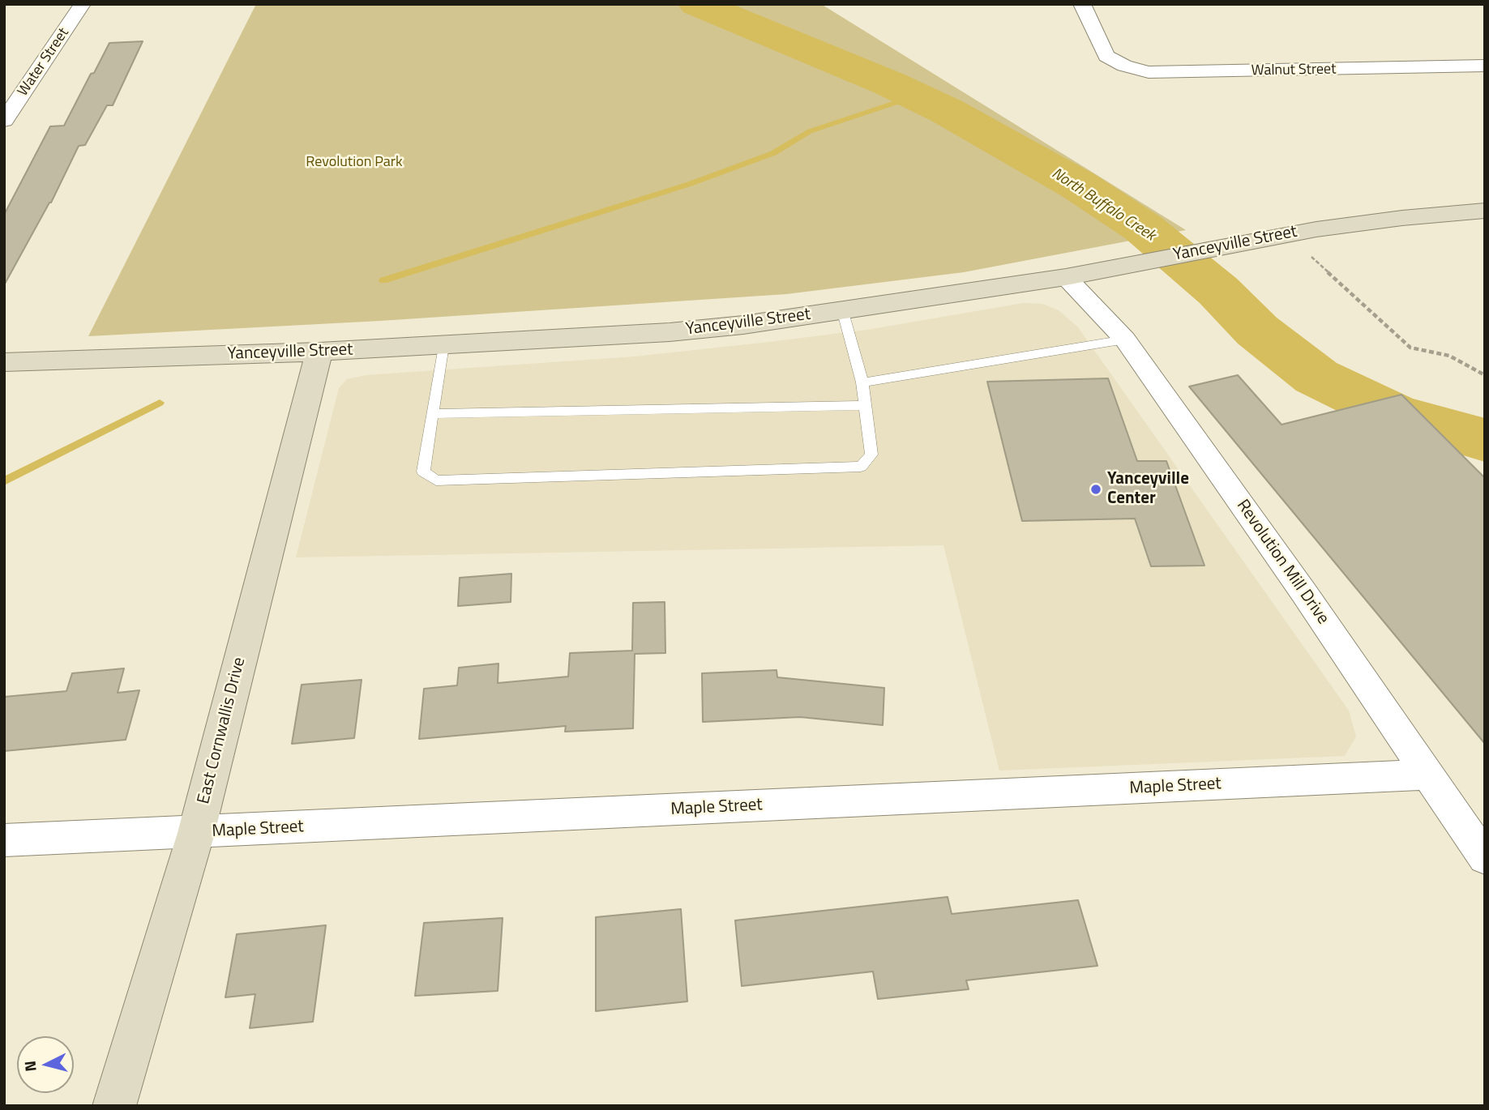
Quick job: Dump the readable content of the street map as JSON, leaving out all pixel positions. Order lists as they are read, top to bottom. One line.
{"streets":{"main road":["Yanceyville Street","East Cornwallis Drive"],"street":["Water Street","Walnut Street","Revolution Mill Drive","Maple Street"]},"crossings":[["Yanceyville Street","Revolution Mill Drive"],["Yanceyville Street","East Cornwallis Drive"],["Revolution Mill Drive","Maple Street"],["East Cornwallis Drive","Maple Street"]],"water":["North Buffalo Creek"],"parks":["Revolution Park"],"places":["Yanceyville Center"],"north":"left"}
